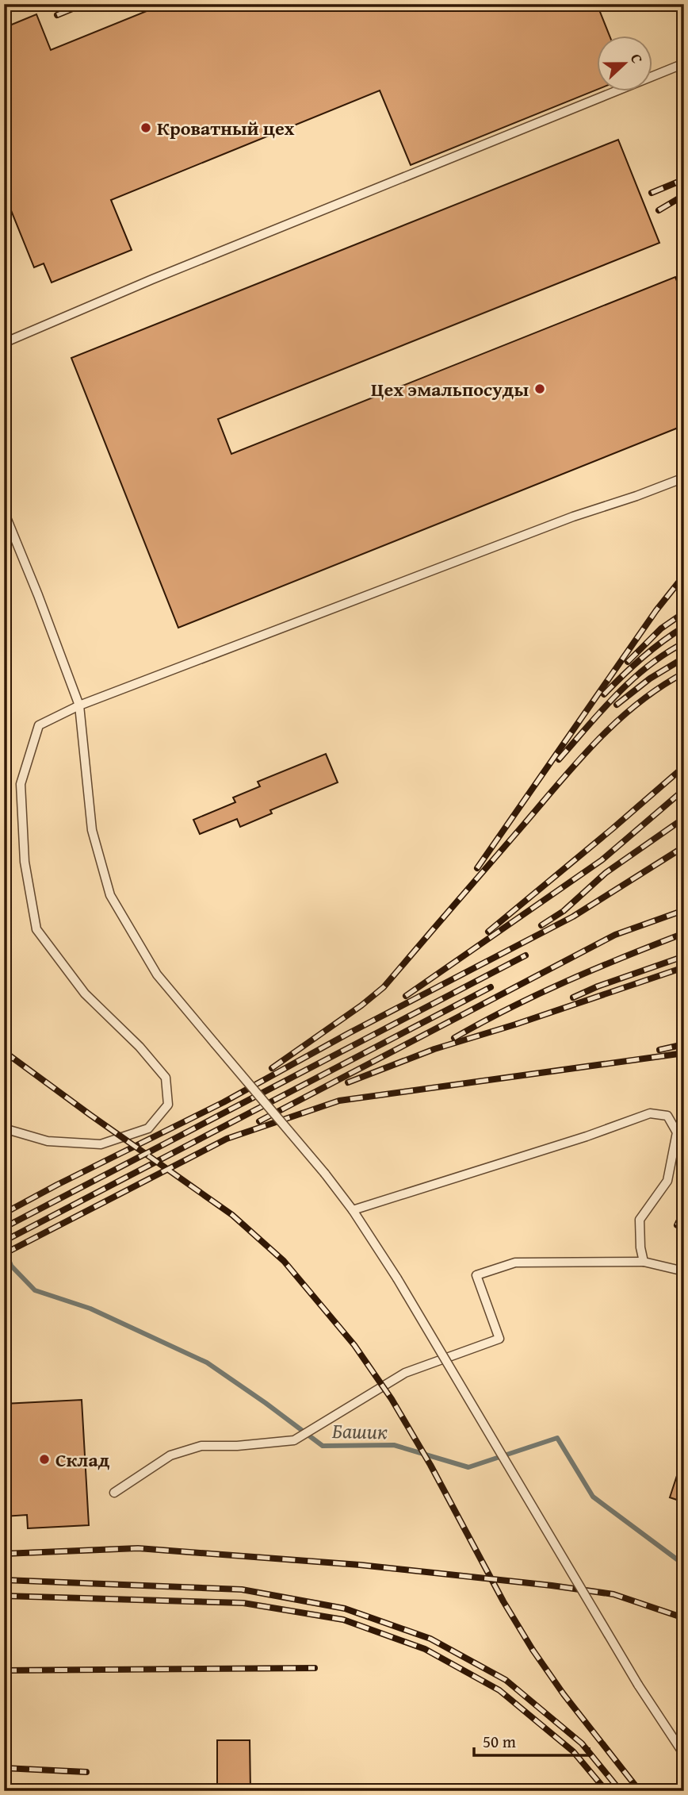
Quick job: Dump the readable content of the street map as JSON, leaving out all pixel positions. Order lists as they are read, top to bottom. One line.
{"water":["Башик"],"places":["Кроватный цех","Цех эмальпосуды","Склад"],"scale_bar":"50 m","north":"right"}
